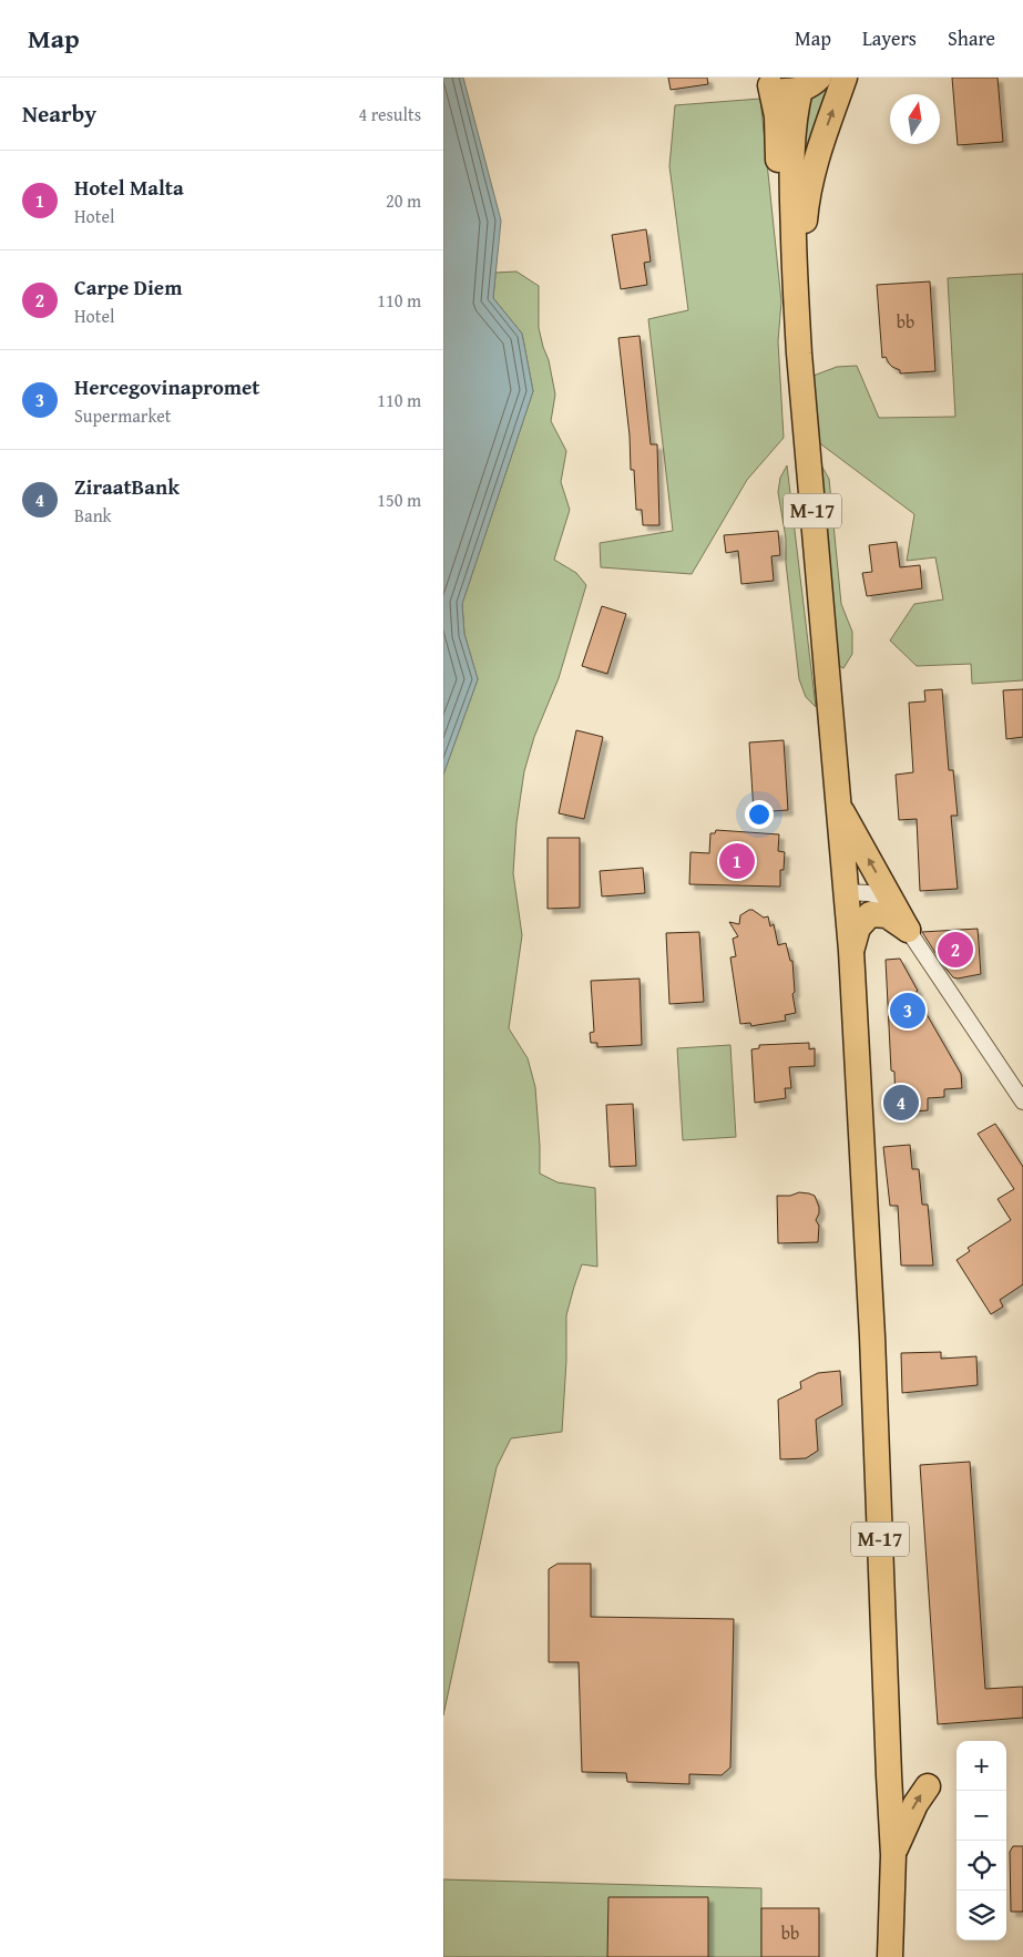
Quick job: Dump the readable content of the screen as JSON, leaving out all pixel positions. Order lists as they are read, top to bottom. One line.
{"streets":{"main road":["M-17"]},"house_numbers":["bb","bb"],"north":"top","page":{"header":"Map","nav":["Map","Layers","Share"],"heading":["Nearby","4 results"],"list":[{"mark":"1","name":"Hotel Malta","note":"Hotel","value":"20 m"},{"mark":"2","name":"Carpe Diem","note":"Hotel","value":"110 m"},{"mark":"3","name":"Hercegovinapromet","note":"Supermarket","value":"110 m"},{"mark":"4","name":"ZiraatBank","note":"Bank","value":"150 m"}],"pins":["1","2","3","4"],"map_buttons":["+","−"]}}
